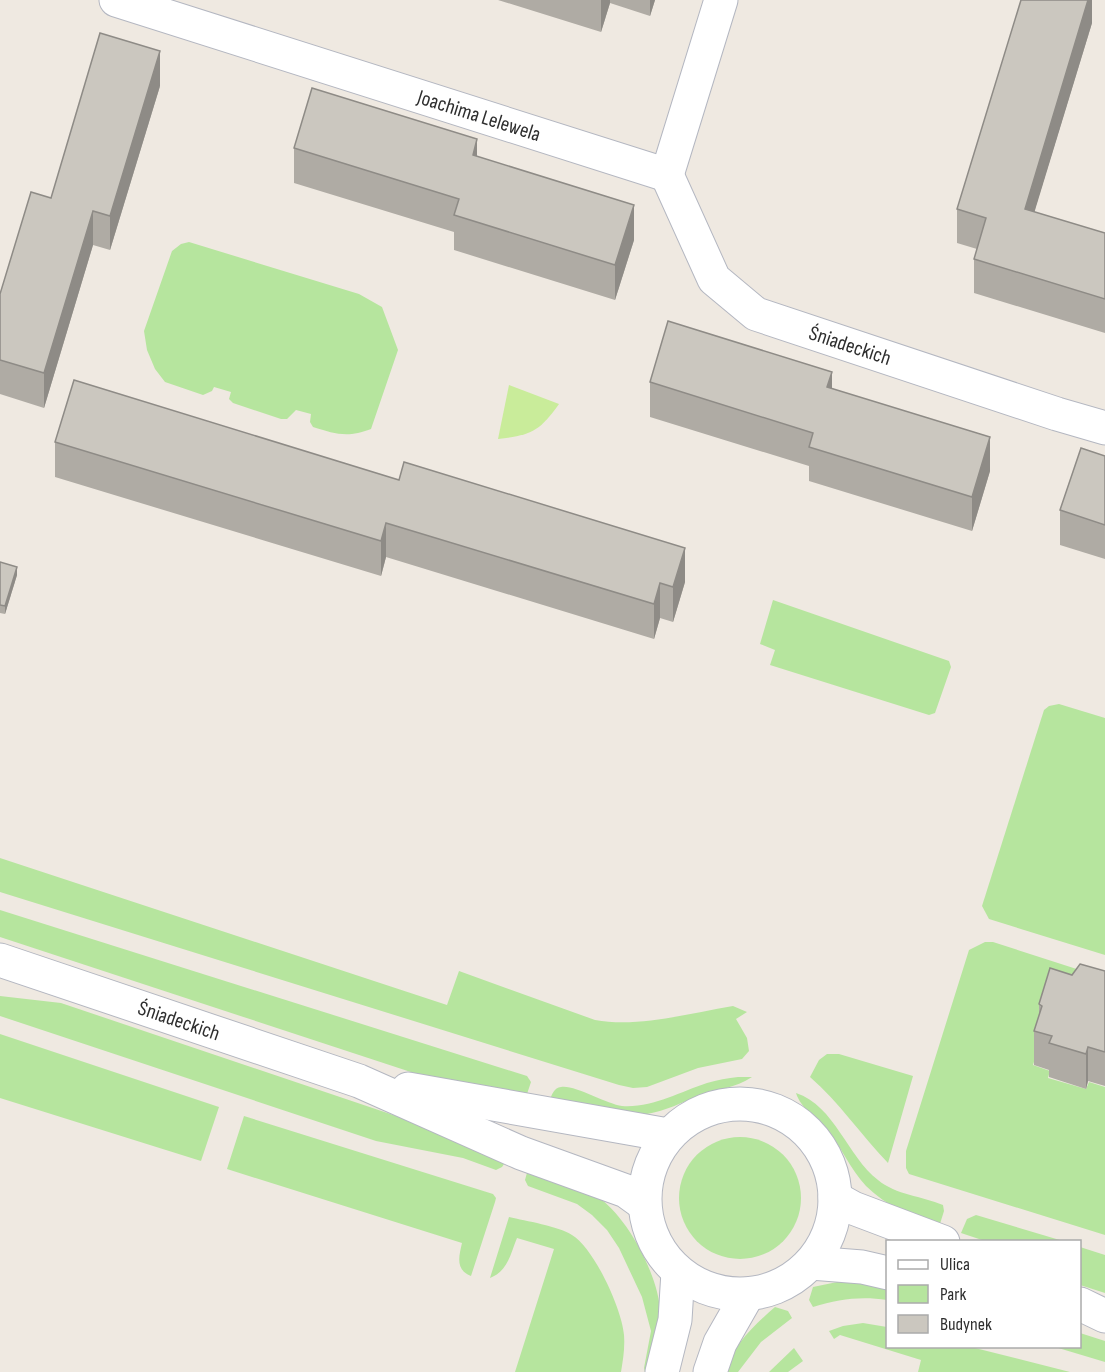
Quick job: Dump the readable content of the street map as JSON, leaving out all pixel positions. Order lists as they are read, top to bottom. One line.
{"streets":{"street":["Joachima Lelewela","Śniadeckich"]},"crossings":[["Joachima Lelewela","Śniadeckich"]],"legend":["Ulica","Park","Budynek"]}
